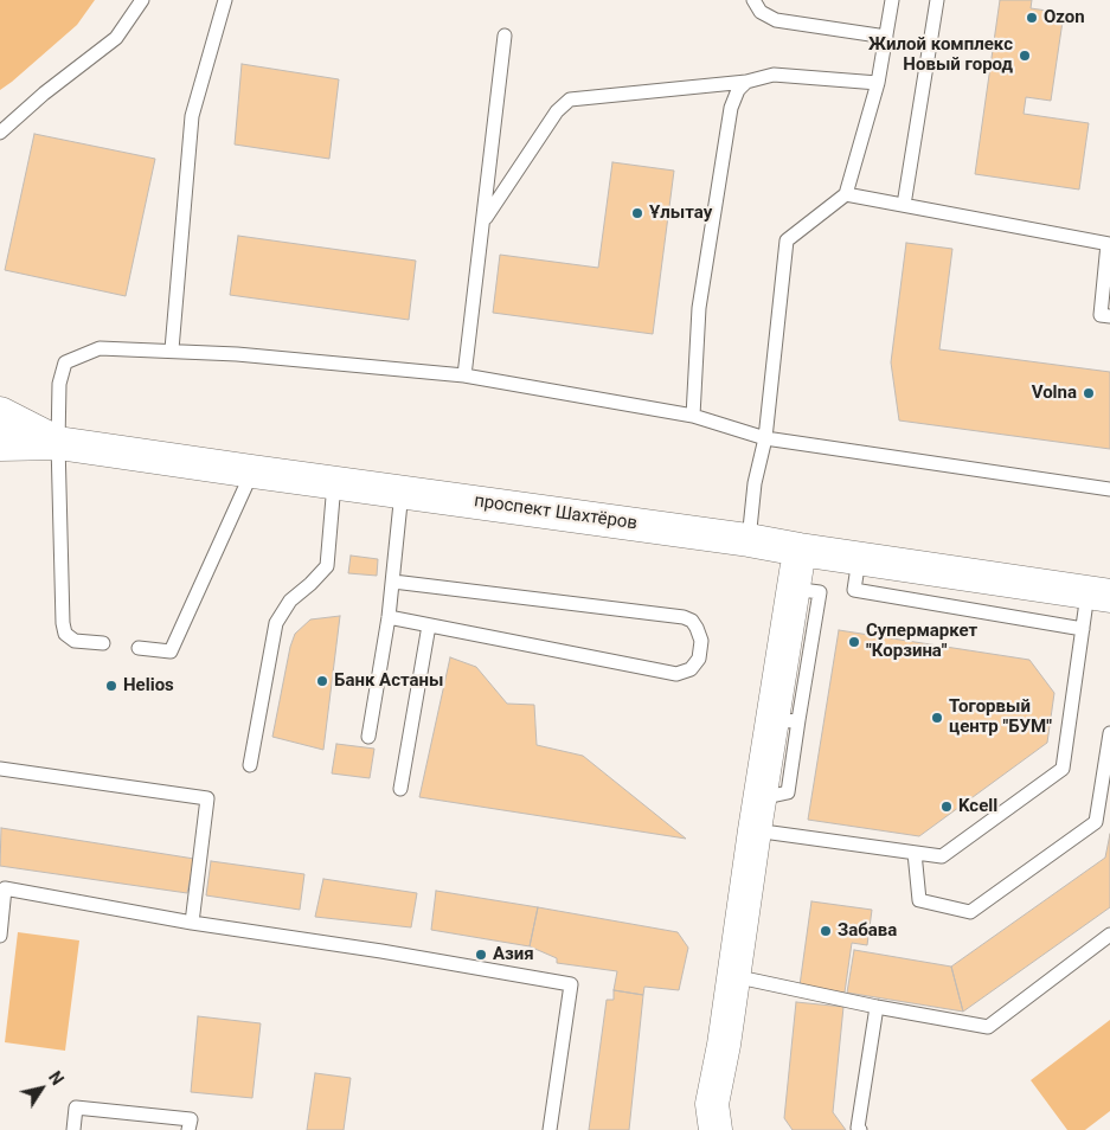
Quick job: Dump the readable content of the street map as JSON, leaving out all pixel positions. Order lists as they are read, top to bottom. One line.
{"streets":{"street":["проспект Шахтёров"]},"places":["Ozon","Жилой комплекс Новый город","Ұлытау","Volna","Супермаркет \"Корзина\"","Банк Астаны","Helios","Тогорвый центр \"БУМ\"","Kcell","Забава","Азия"],"north":"top right"}
